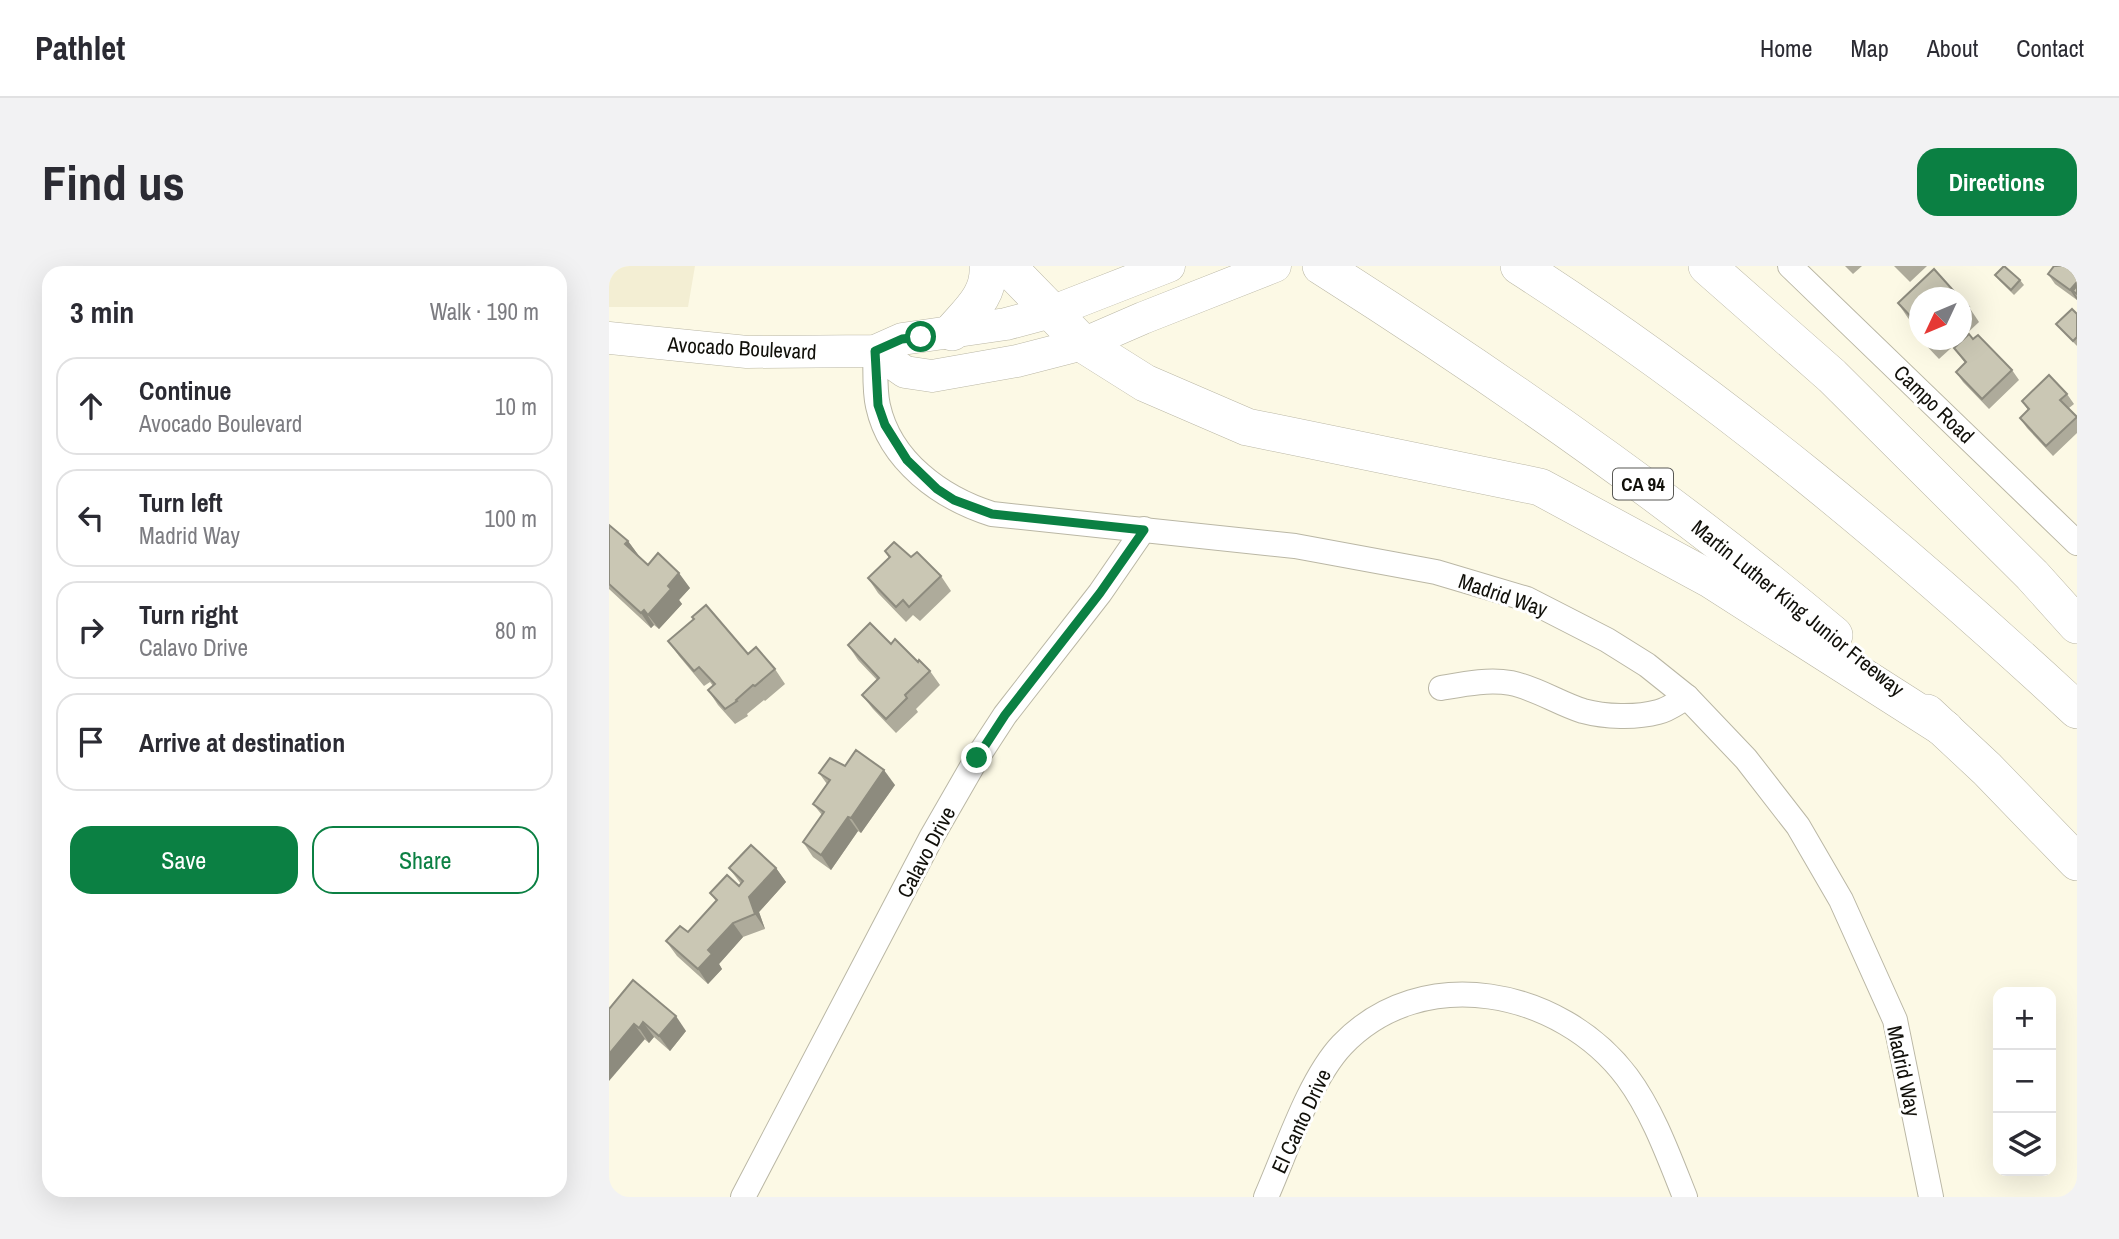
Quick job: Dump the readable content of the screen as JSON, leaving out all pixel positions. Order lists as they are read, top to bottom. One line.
{"streets":{"highway":["CA 94","Martin Luther King Junior Freeway"],"main road":["Avocado Boulevard"],"street":["Campo Road","Madrid Way","Calavo Drive","El Canto Drive"]},"crossings":[["Avocado Boulevard","Madrid Way"],["Madrid Way","Calavo Drive"]],"north":"bottom left","page":{"header":"Pathlet","nav":["Home","Map","About","Contact"],"buttons":["Directions",["Save","Share"]],"title":"Find us","heading":["3 min","Walk · 190 m"],"list":[["Continue","Avocado Boulevard","10 m"],["Turn left","Madrid Way","100 m"],["Turn right","Calavo Drive","80 m"],"Arrive at destination"],"map_buttons":["+","−"]}}
